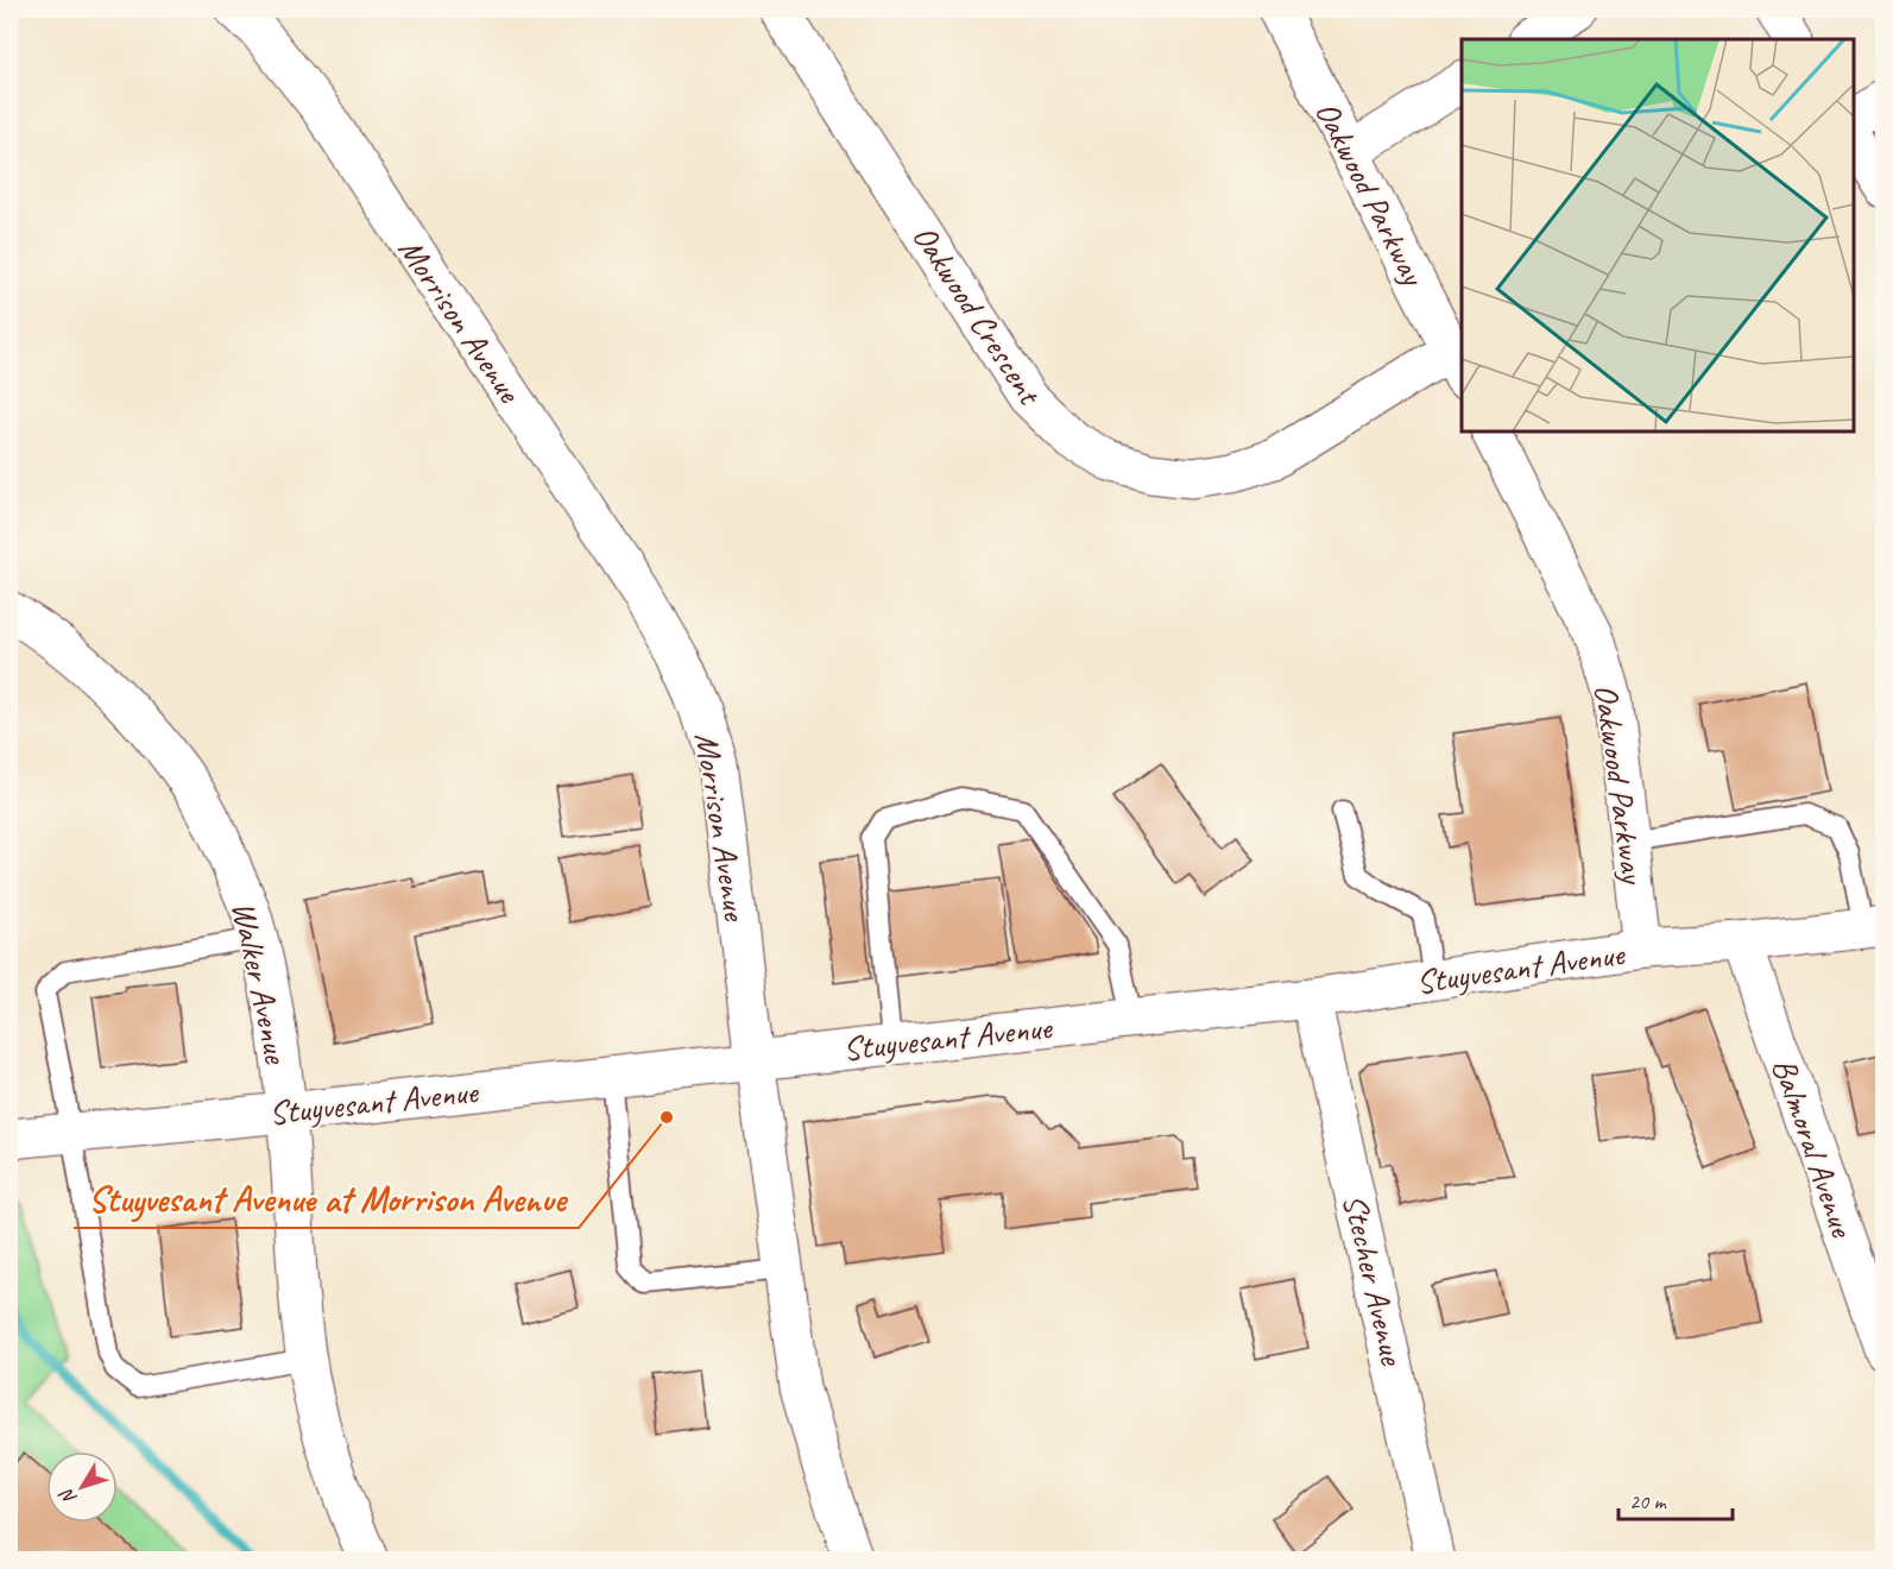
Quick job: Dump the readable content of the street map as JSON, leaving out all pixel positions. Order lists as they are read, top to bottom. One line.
{"streets":{"street":["Oakwood Parkway","Oakwood Crescent","Morrison Avenue","Stuyvesant Avenue","Walker Avenue","Balmoral Avenue","Stecher Avenue"]},"crossings":[["Oakwood Parkway","Oakwood Crescent"],["Oakwood Parkway","Stuyvesant Avenue"],["Morrison Avenue","Stuyvesant Avenue"],["Stuyvesant Avenue","Walker Avenue"],["Stuyvesant Avenue","Balmoral Avenue"],["Stuyvesant Avenue","Stecher Avenue"]],"places":["Stuyvesant Avenue at Morrison Avenue"],"scale_bar":"20 m","north":"bottom left"}
